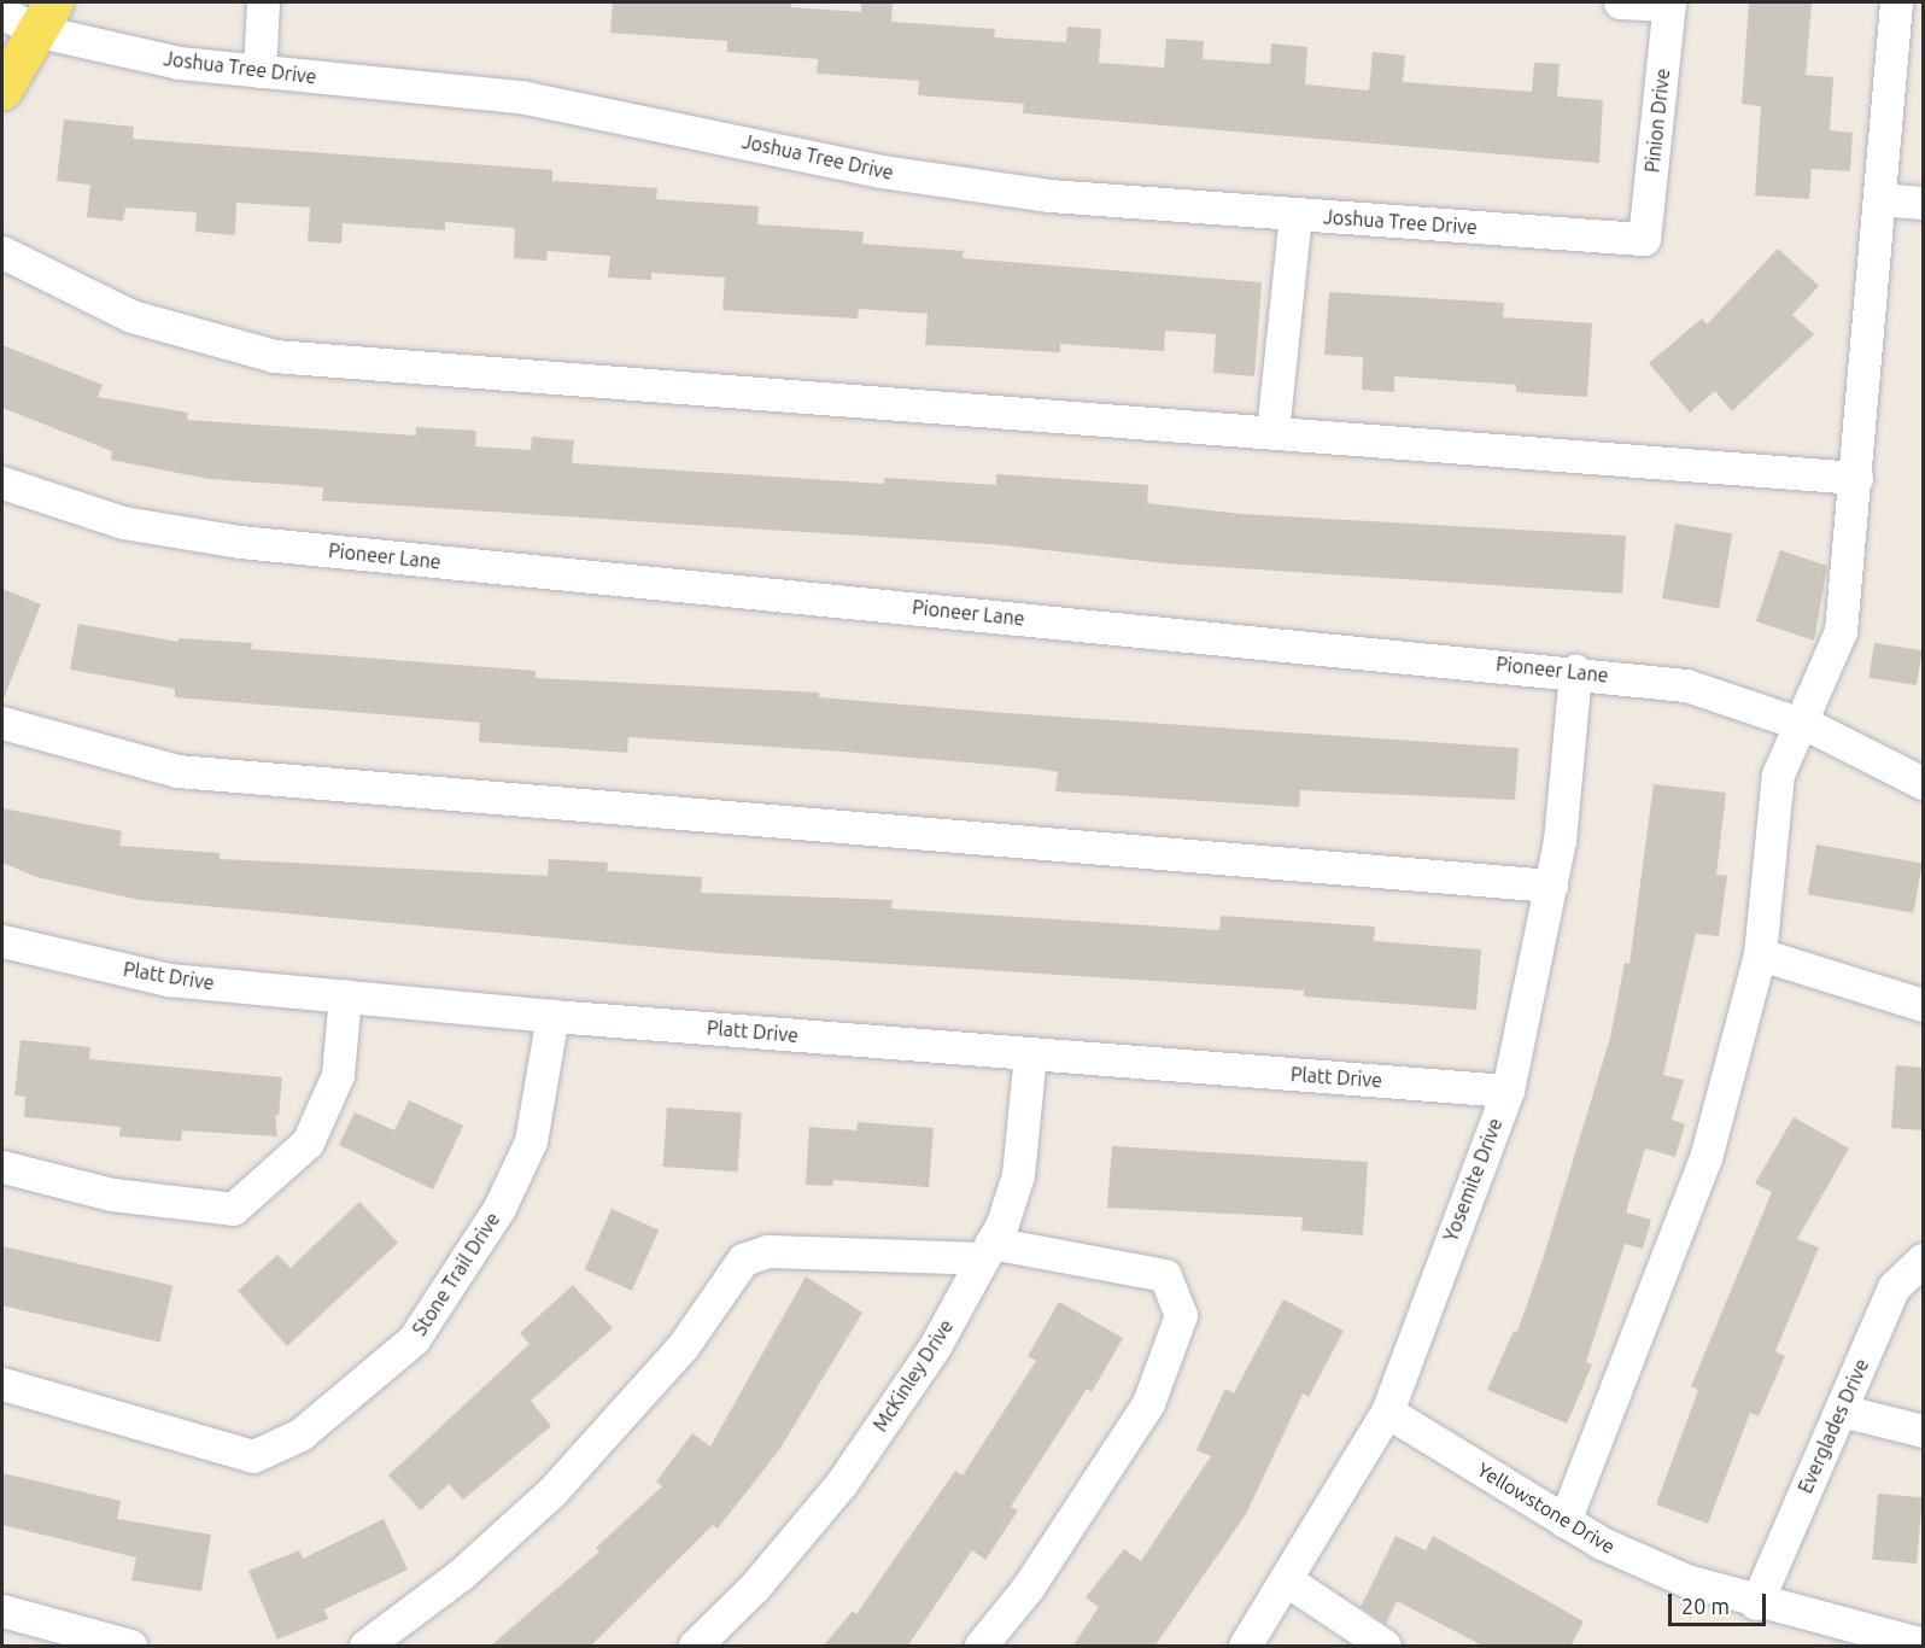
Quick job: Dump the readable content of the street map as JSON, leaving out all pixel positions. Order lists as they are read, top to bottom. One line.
{"streets":{"street":["Joshua Tree Drive","Pinion Drive","Pioneer Lane","Platt Drive","Yosemite Drive","Stone Trail Drive","McKinley Drive","Everglades Drive","Yellowstone Drive"]},"crossings":[["Joshua Tree Drive","Pinion Drive"],["Pioneer Lane","Yosemite Drive"],["Platt Drive","Yosemite Drive"],["Platt Drive","Stone Trail Drive"],["Platt Drive","McKinley Drive"],["Yosemite Drive","Yellowstone Drive"],["Everglades Drive","Yellowstone Drive"]],"scale_bar":"20 m"}
